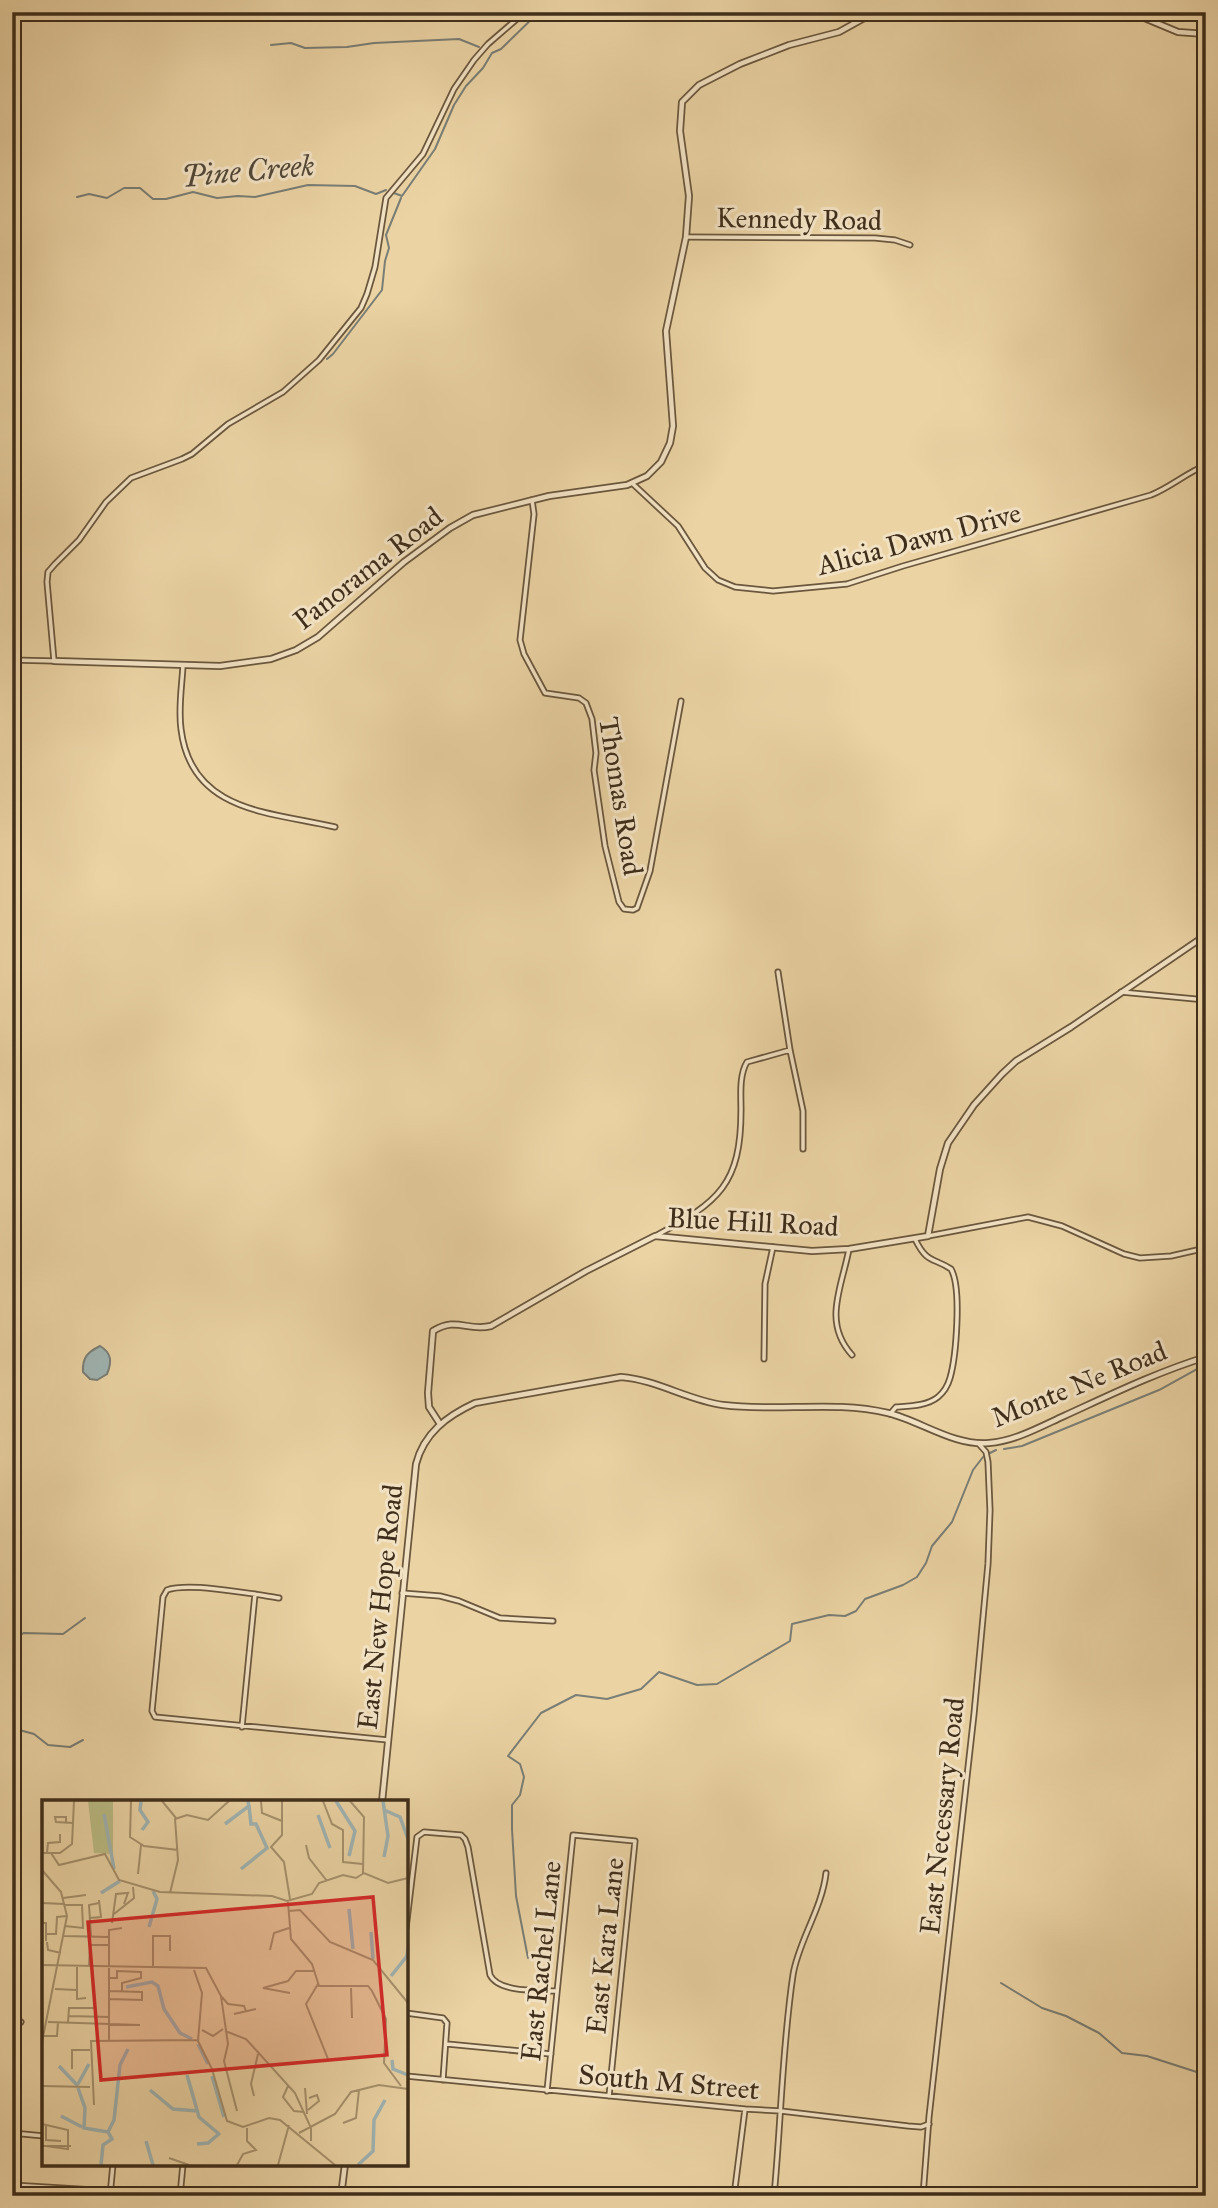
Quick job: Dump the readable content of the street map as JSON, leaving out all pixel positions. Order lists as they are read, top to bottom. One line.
{"streets":{"street":["Kennedy Road","Alicia Dawn Drive","Panorama Road","Thomas Road","Blue Hill Road","Monte Ne Road","East New Hope Road","East Necessary Road","East Kara Lane","East Rachel Lane","South M Street"]},"crossings":[["Kennedy Road","Panorama Road"],["Alicia Dawn Drive","Panorama Road"],["Panorama Road","Thomas Road"],["Blue Hill Road","Monte Ne Road"],["Blue Hill Road","East New Hope Road"],["Monte Ne Road","East New Hope Road"],["Monte Ne Road","East Necessary Road"],["East Necessary Road","South M Street"],["East Kara Lane","East Rachel Lane"],["East Kara Lane","South M Street"],["East Rachel Lane","South M Street"]],"water":["Pine Creek"]}
